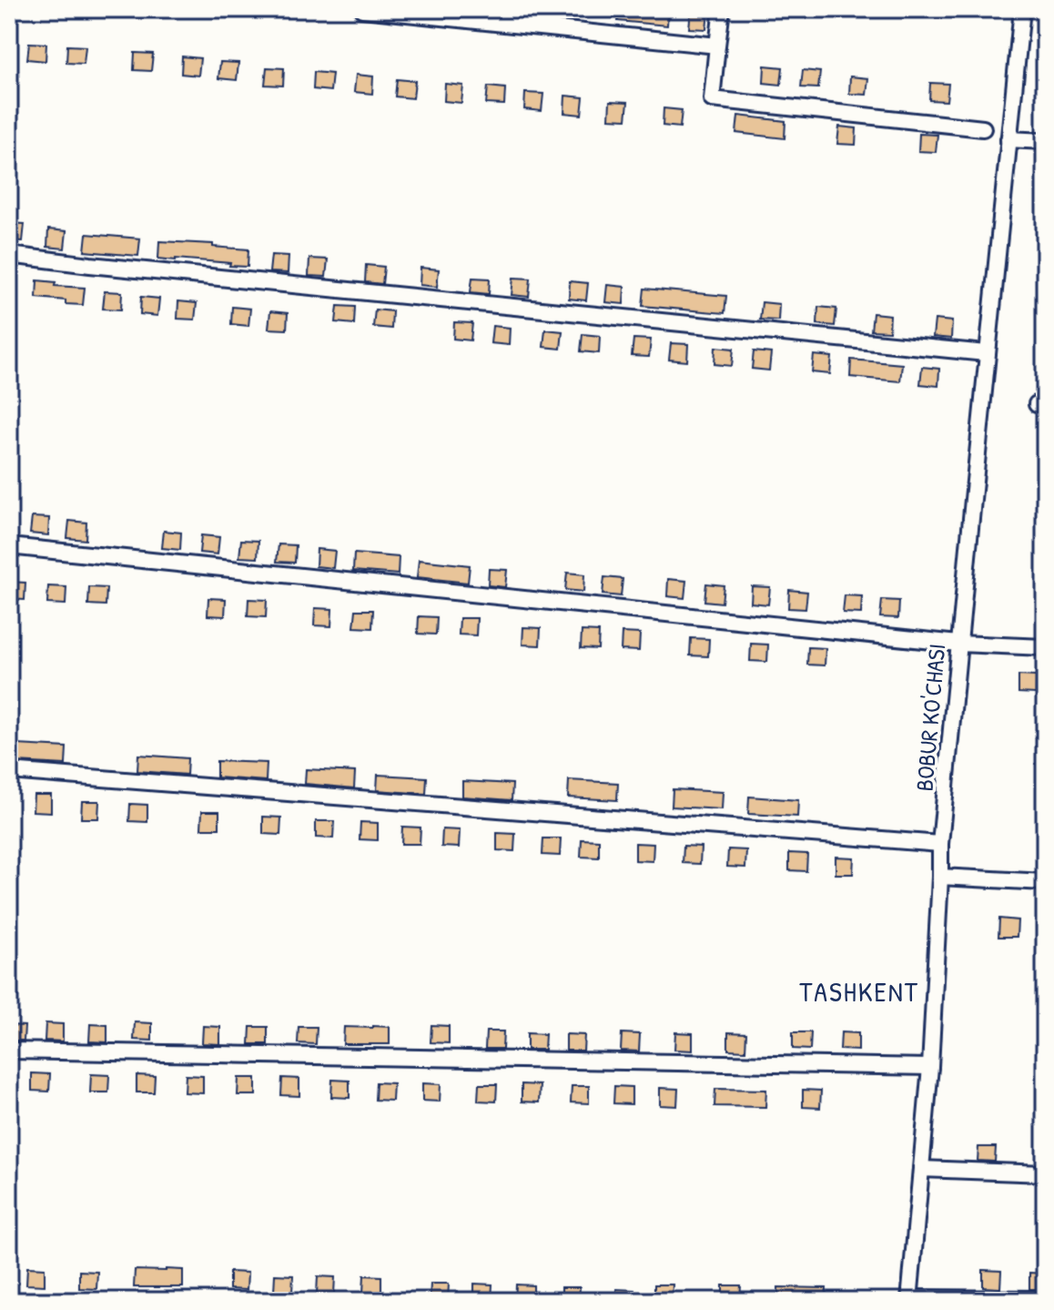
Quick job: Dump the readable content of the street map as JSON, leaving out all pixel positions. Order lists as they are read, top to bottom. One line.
{"streets":{"street":["BOBUR KO'CHASI"]},"districts":["TASHKENT"]}
